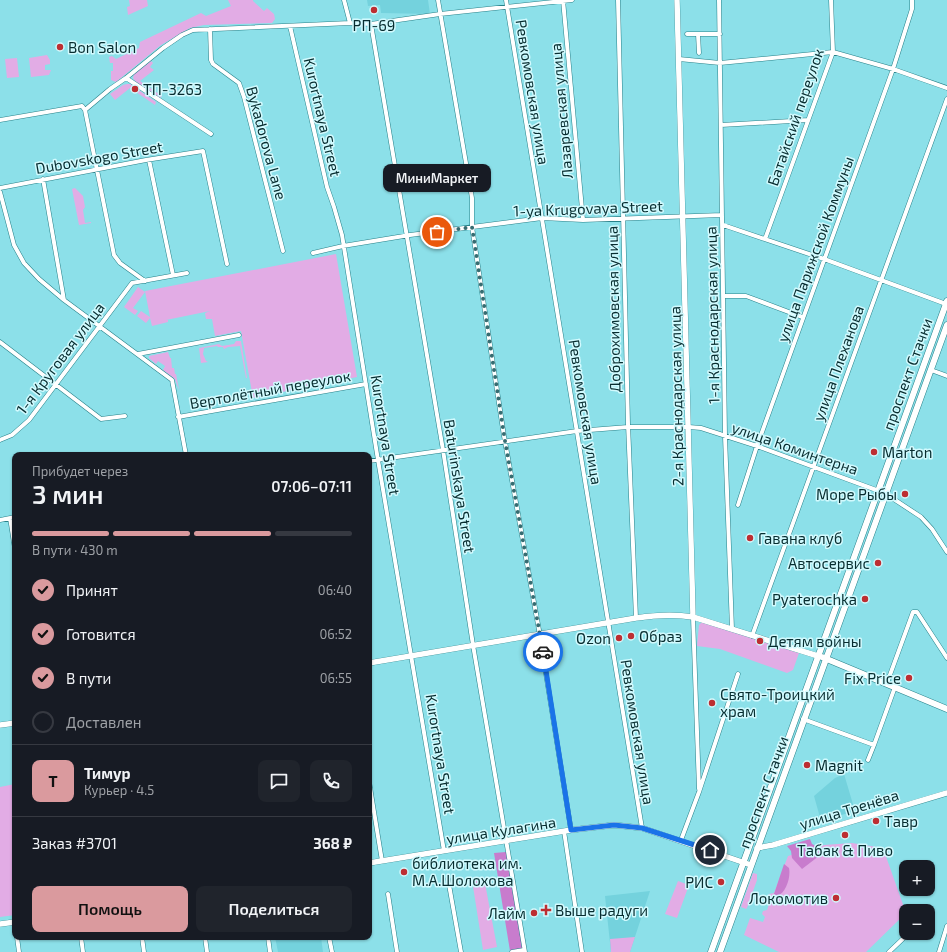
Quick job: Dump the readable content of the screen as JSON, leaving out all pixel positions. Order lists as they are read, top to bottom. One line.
{"streets":{"main road":["проспект Стачки"],"street":["Ревкомовская улица","Лазаревская улица","Kurortnaya Street","Батайский переулок","Bykadorova Lane","Dubovskogo Street","1-ya Krugovaya Street","улица Парижской Коммуны","Доброхимовская улица","1-я Краснодарская улица","1-я Круговая улица","улица Плеханова","Вертолётный переулок","2-я Краснодарская улица","улица Коминтерна","Baturinskaya Street","улица Тренёва","улица Кулагина"]},"crossings":[["Ревкомовская улица","1-ya Krugovaya Street"],["Ревкомовская улица","улица Коминтерна"],["Ревкомовская улица","улица Кулагина"],["Лазаревская улица","1-ya Krugovaya Street"],["Kurortnaya Street","1-ya Krugovaya Street"],["Kurortnaya Street","Вертолётный переулок"],["Kurortnaya Street","улица Коминтерна"],["Kurortnaya Street","улица Кулагина"],["1-ya Krugovaya Street","Доброхимовская улица"],["1-ya Krugovaya Street","1-я Краснодарская улица"],["1-ya Krugovaya Street","2-я Краснодарская улица"],["1-ya Krugovaya Street","Baturinskaya Street"],["улица Парижской Коммуны","улица Коминтерна"],["Доброхимовская улица","улица Коминтерна"],["1-я Краснодарская улица","улица Коминтерна"],["улица Плеханова","улица Коминтерна"],["проспект Стачки","улица Коминтерна"],["проспект Стачки","улица Тренёва"],["проспект Стачки","улица Кулагина"],["2-я Краснодарская улица","улица Коминтерна"],["улица Коминтерна","Baturinskaya Street"],["Baturinskaya Street","улица Кулагина"]],"places":{"other":["РП-69","Bon Salon","ТП-3263","МиниМаркет","Marton","Море Рыбы","Гавана клуб","Автосервис","Pyaterochka","Образ","Ozon","Детям войны","Fix Price","Свято-Троицкий храм","Magnit","Тавр","Табак & Пиво","библиотека им. М.А.Шолохова","РИС","Локомотив","Лайм"],"health":["Выше радуги"]},"page":{"bubble":"МиниМаркет","heading":["3 мин","Прибудет через","07:06–07:11"],"panel":["Тимур","Курьер · 4.5","Заказ #3701","368 ₽"],"bar":"В пути · 430 m","list":[["Принят","06:40"],["Готовится","06:52"],["В пути","06:55"],"Доставлен"],"round":"Т","map_buttons":["+","−"],"buttons":["Помощь","Поделиться"]}}
